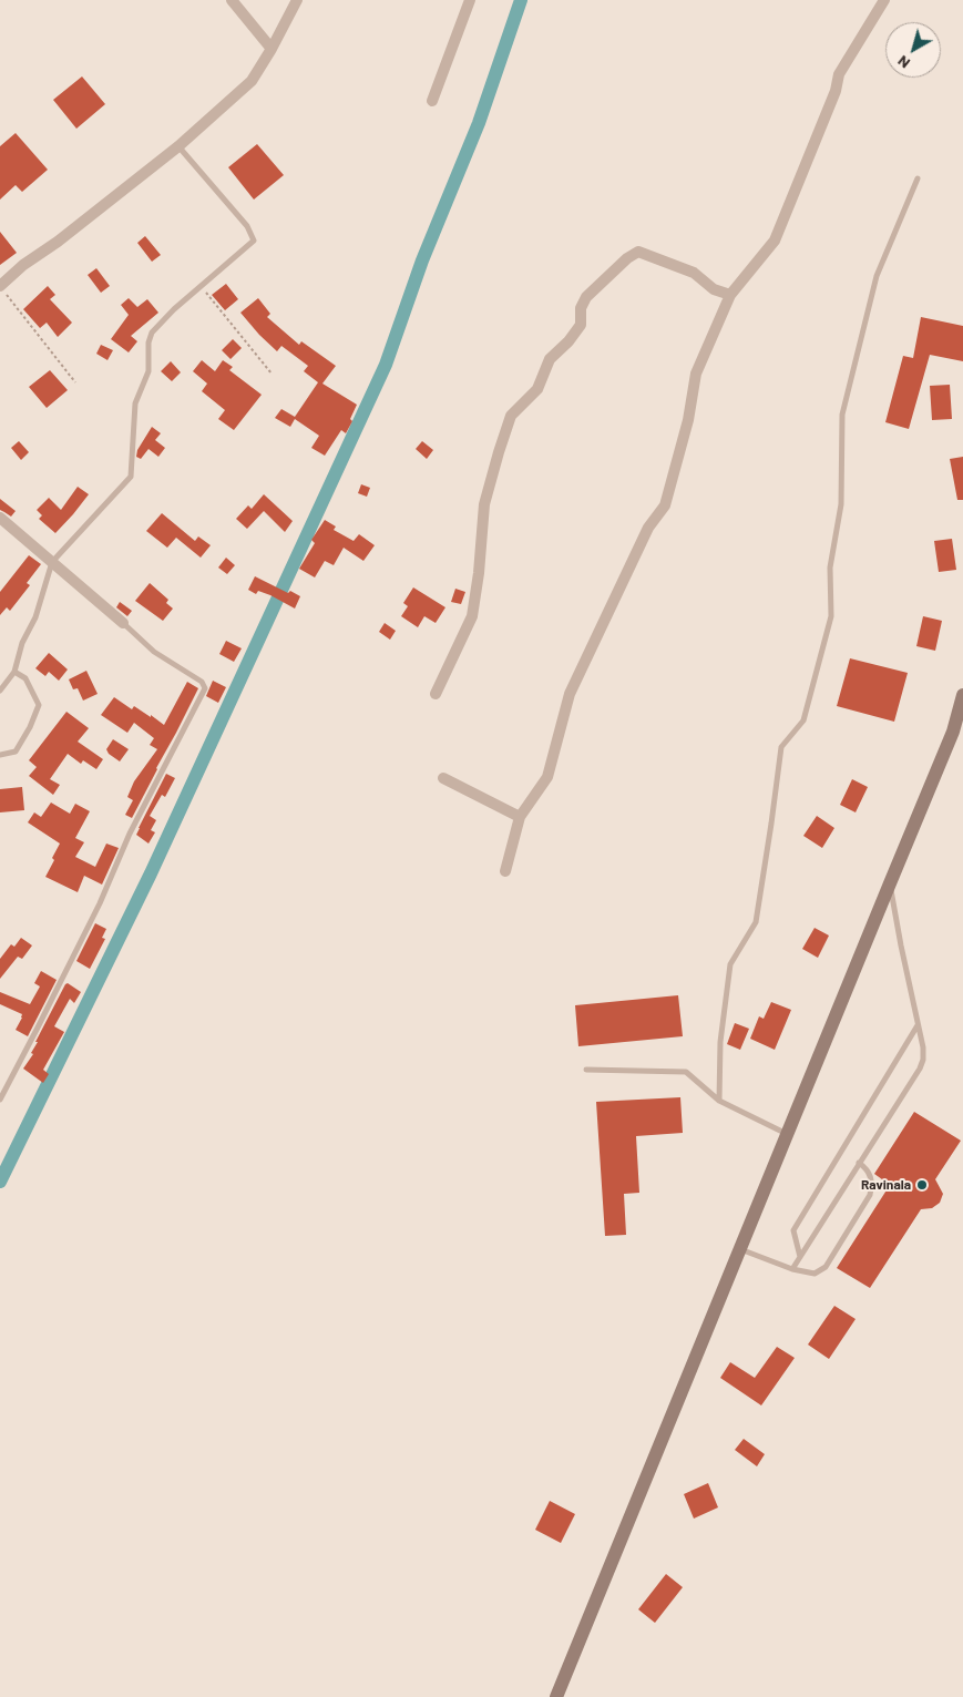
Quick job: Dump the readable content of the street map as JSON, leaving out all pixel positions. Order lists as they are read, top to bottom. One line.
{"places":["Ravinala"],"north":"bottom left"}
